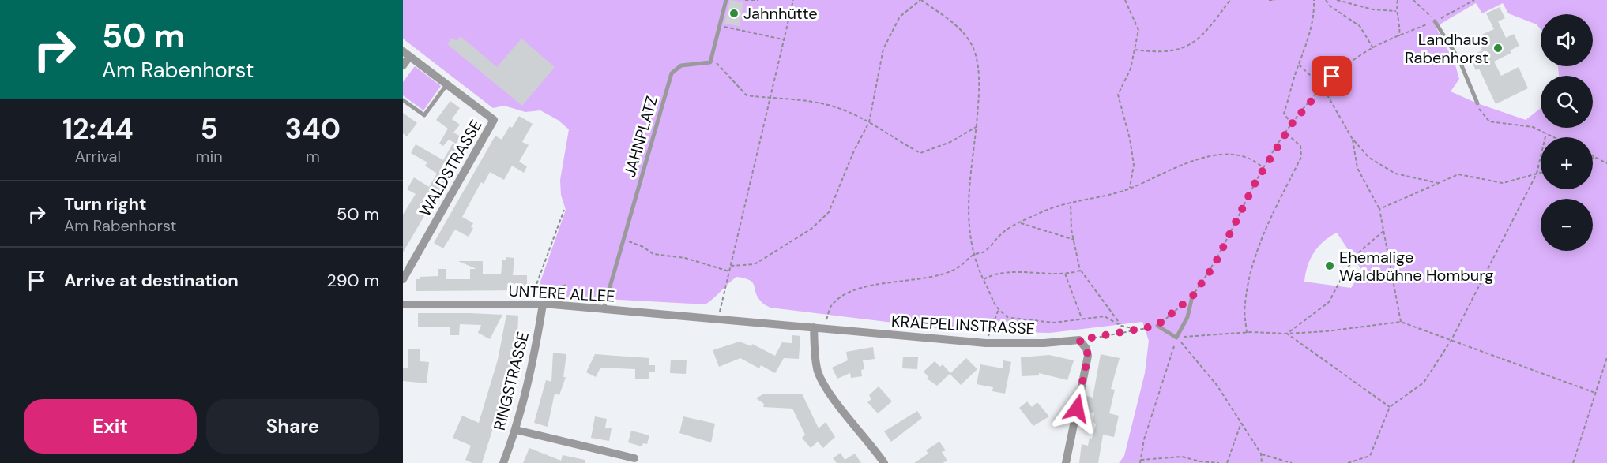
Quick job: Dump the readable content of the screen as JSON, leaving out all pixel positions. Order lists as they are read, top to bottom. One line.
{"streets":{"street":["WALDSTRASSE","UNTERE ALLEE","KRAEPELINSTRASSE","RINGSTRASSE"],"lane":["JAHNPLATZ"]},"crossings":[["JAHNPLATZ","UNTERE ALLEE"],["UNTERE ALLEE","KRAEPELINSTRASSE"],["UNTERE ALLEE","RINGSTRASSE"]],"places":["Jahnhütte","Landhaus Rabenhorst","Ehemalige Waldbühne Homburg"],"page":{"turn":["50 m","Am Rabenhorst"],"map_buttons":["+","−"],"eta":["12:44","Arrival","5","min","340","m"],"list":[{"name":"Turn right","note":"Am Rabenhorst","value":"50 m"},{"name":"Arrive at destination","value":"290 m"}],"buttons":["Exit","Share"]}}
